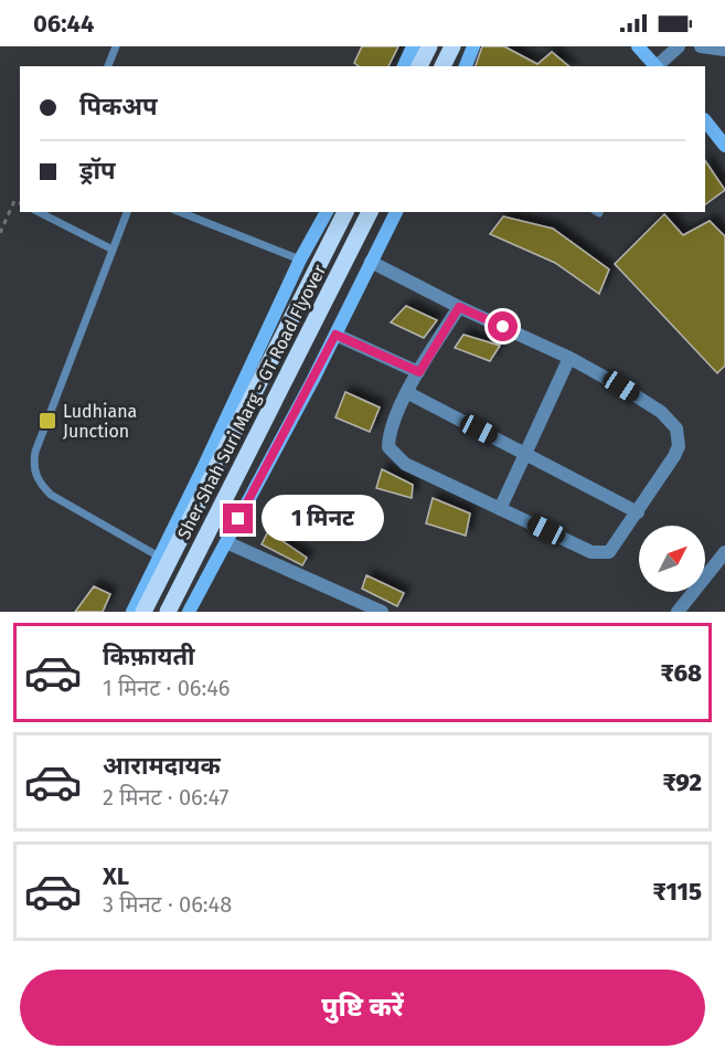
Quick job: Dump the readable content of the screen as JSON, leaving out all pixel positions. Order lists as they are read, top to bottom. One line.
{"streets":{"main road":["Sher Shah Suri Marg - GT Road Flyover"]},"places":{"transit":["Ludhiana Junction"]},"north":"top right","page":{"status":"06:44","banner":["पिकअप","ड्रॉप"],"bubble":"1 मिनट","list":[{"name":"किफ़ायती","note":"1 मिनट · 06:46","value":"₹68"},{"name":"आरामदायक","note":"2 मिनट · 06:47","value":"₹92"},{"name":"XL","note":"3 मिनट · 06:48","value":"₹115"}],"buttons":"पुष्टि करें"}}
